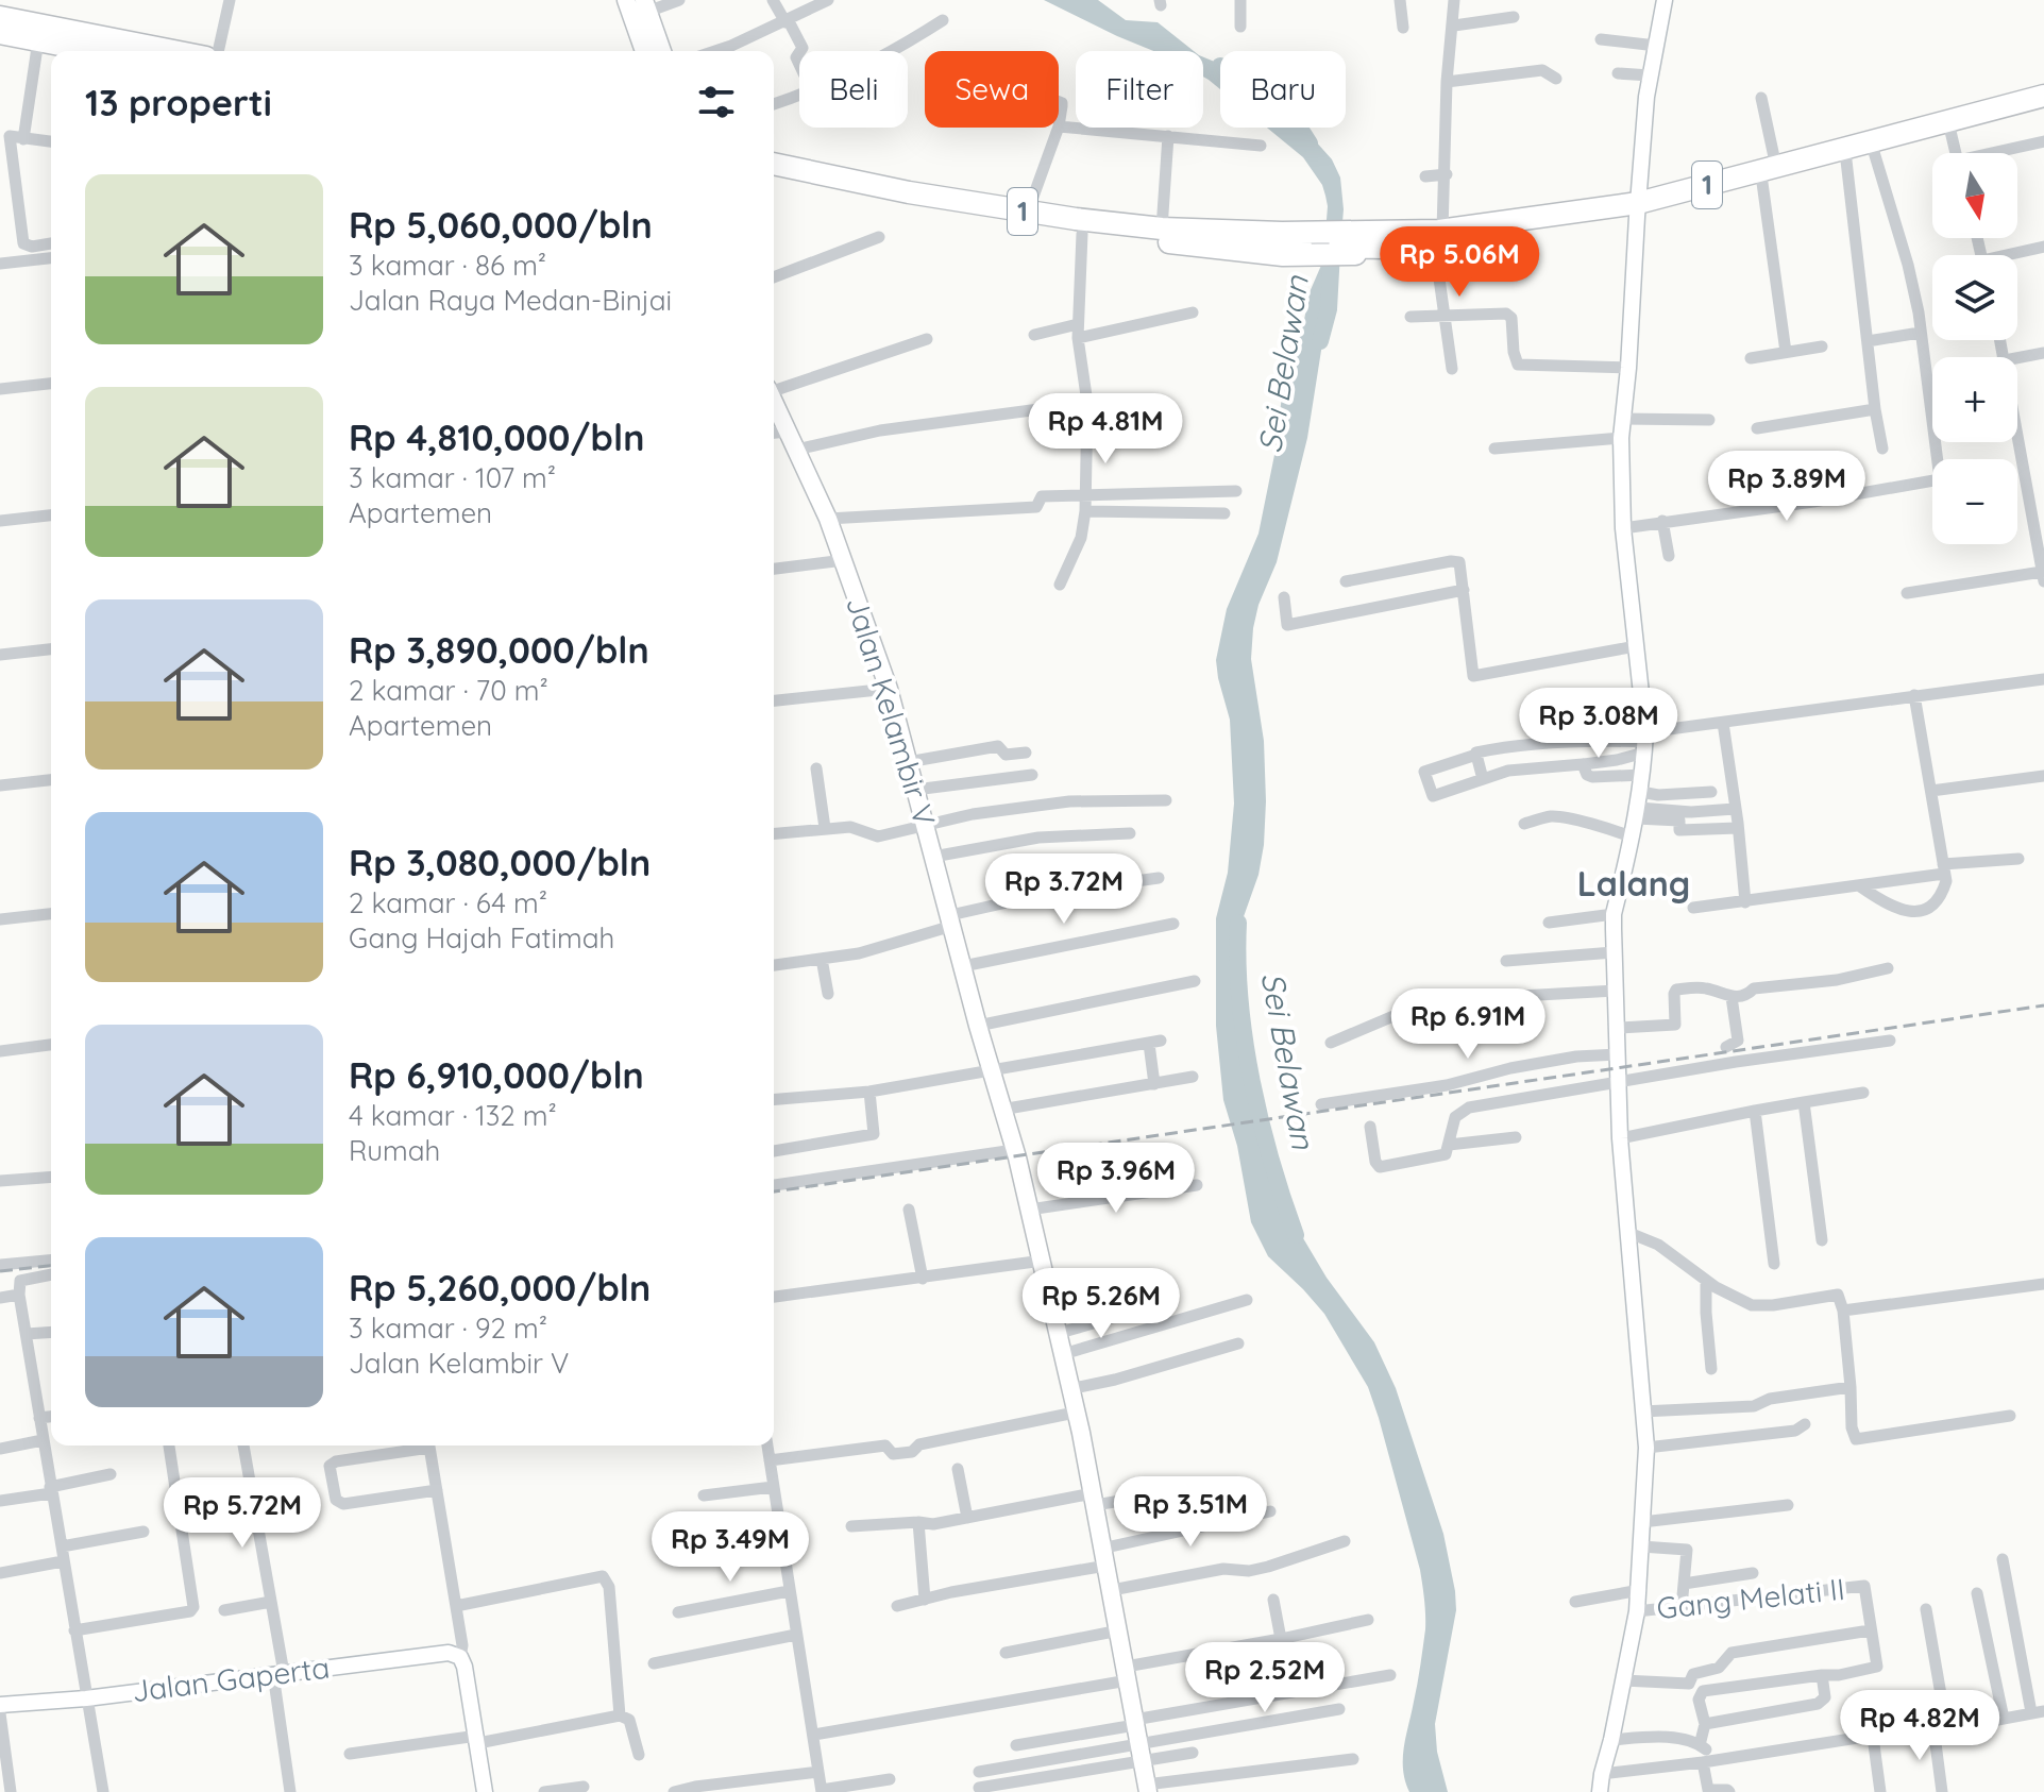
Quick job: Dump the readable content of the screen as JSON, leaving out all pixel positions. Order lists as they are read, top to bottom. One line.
{"streets":{"highway":["1"],"main road":["Jalan Kelambir V"],"street":["Gang Melati II","Jalan Gaperta"]},"districts":["Lalang"],"water":["Sei Belawan"],"north":"bottom","page":{"chip":["Beli","Sewa","Filter","Baru"],"heading":"13 properti","map_buttons":["+","−"],"list":[{"name":"Rp 5,060,000/bln","note":"3 kamar · 86 m² · Jalan Raya Medan-Binjai"},{"name":"Rp 4,810,000/bln","note":"3 kamar · 107 m² · Apartemen"},{"name":"Rp 3,890,000/bln","note":"2 kamar · 70 m² · Apartemen"},{"name":"Rp 3,080,000/bln","note":"2 kamar · 64 m² · Gang Hajah Fatimah"},{"name":"Rp 6,910,000/bln","note":"4 kamar · 132 m² · Rumah"},{"name":"Rp 5,260,000/bln","note":"3 kamar · 92 m² · Jalan Kelambir V"}],"price":["Rp 5.06M","Rp 4.81M","Rp 3.89M","Rp 3.08M","Rp 3.72M","Rp 6.91M","Rp 3.96M","Rp 5.26M","Rp 3.51M","Rp 5.72M","Rp 3.49M","Rp 2.52M","Rp 4.82M"]}}
